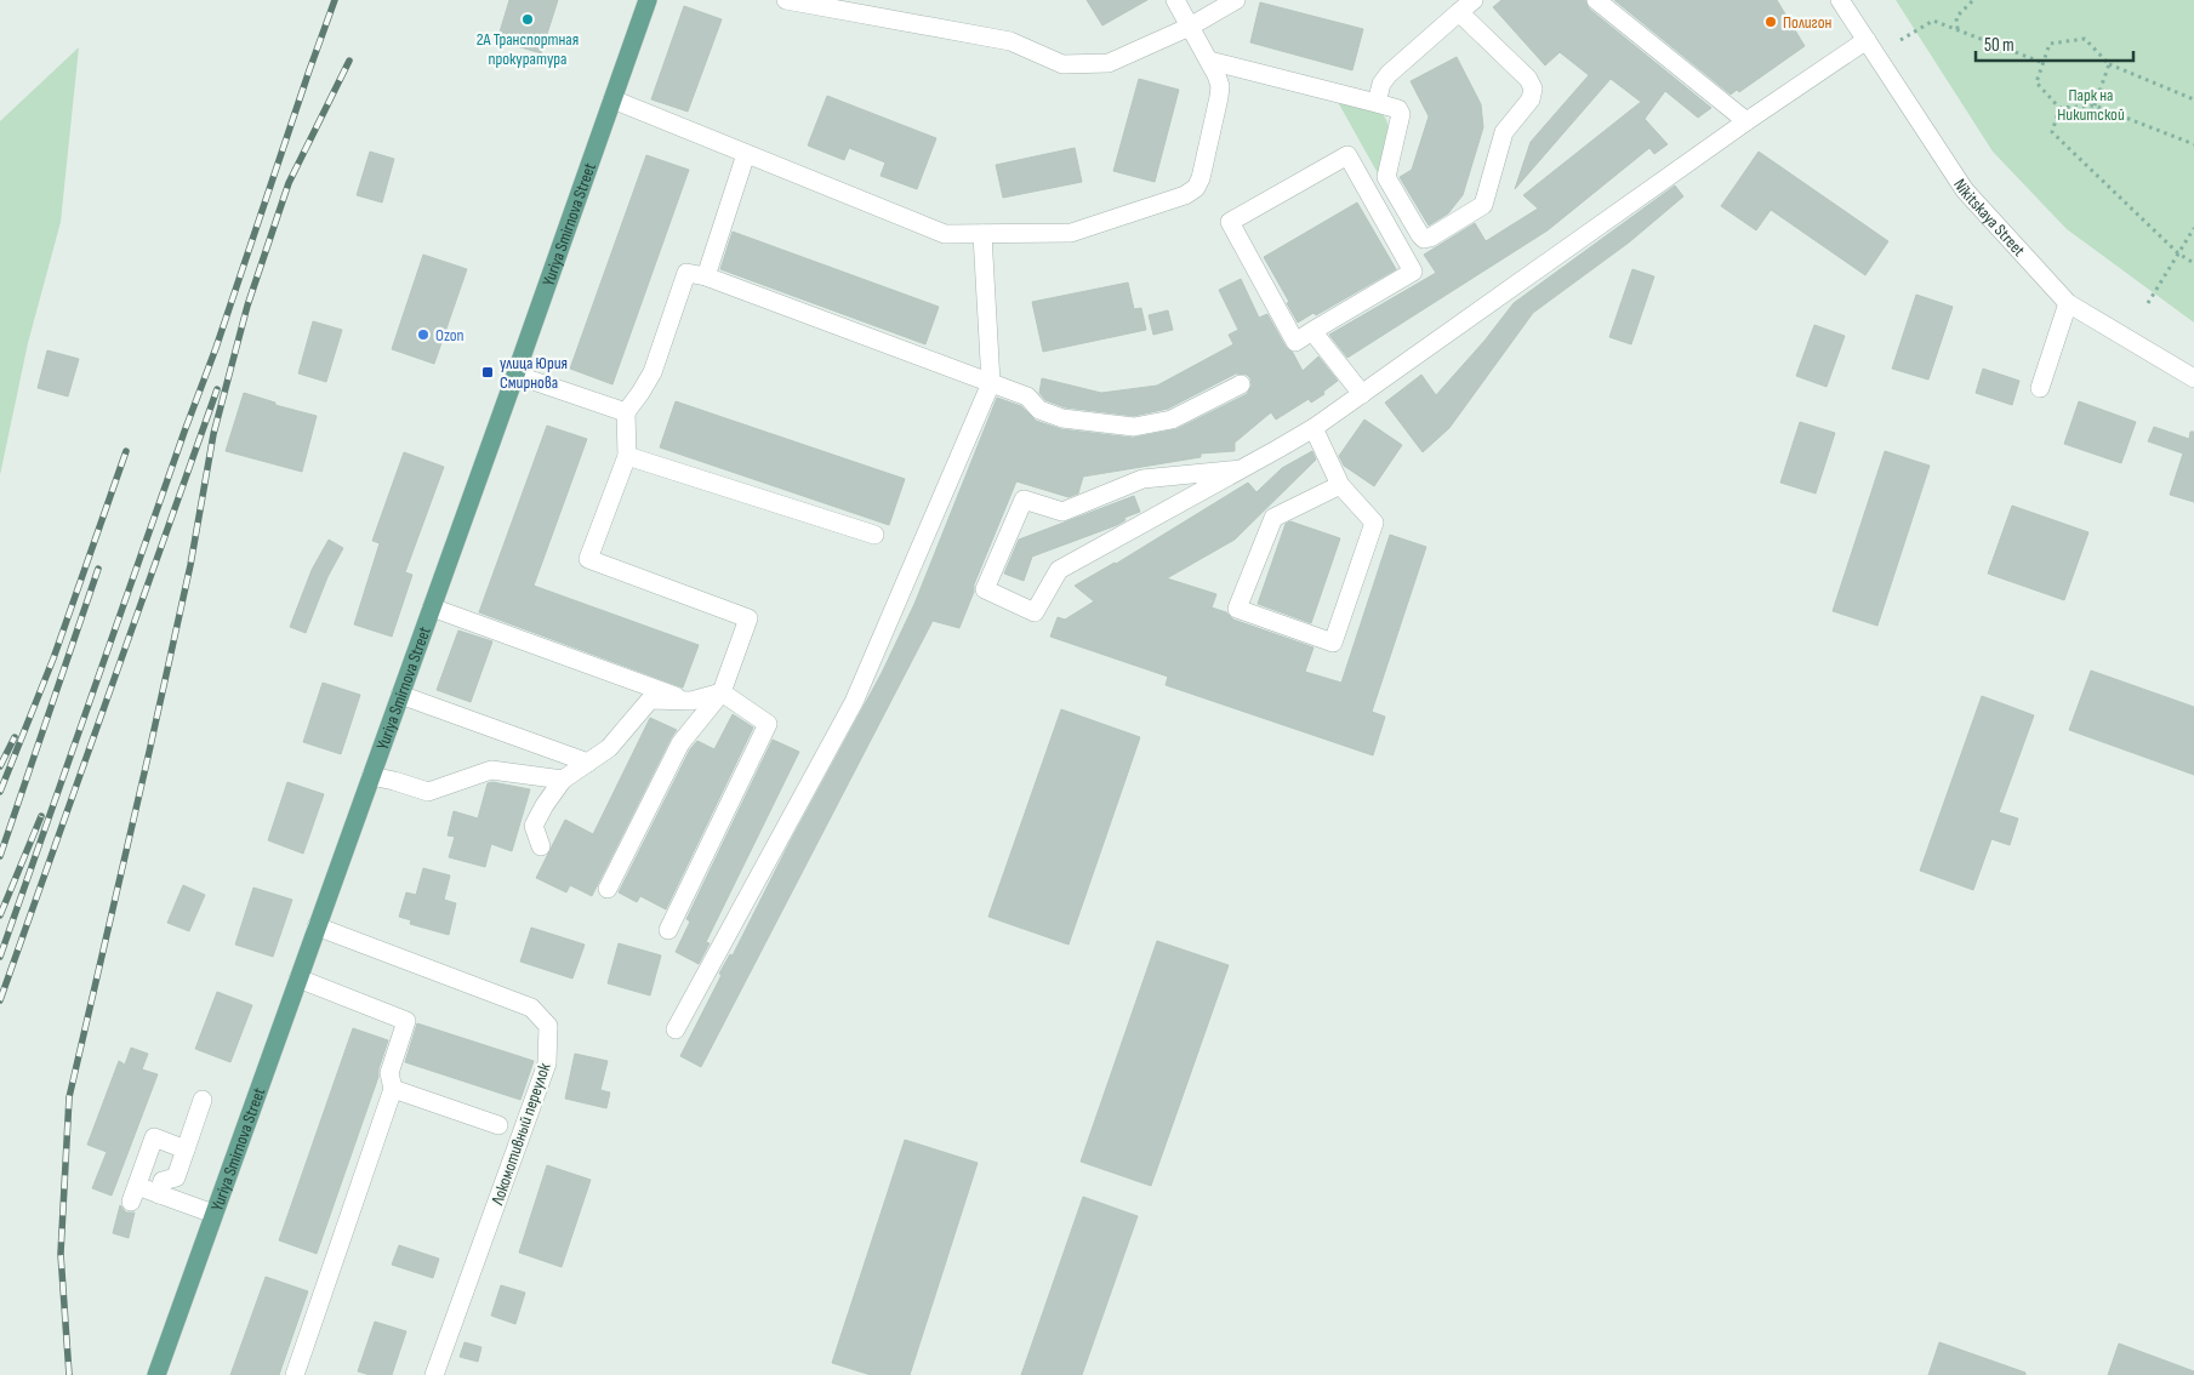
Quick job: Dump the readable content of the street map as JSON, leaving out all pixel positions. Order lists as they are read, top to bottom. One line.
{"streets":{"main road":["Yuriya Smirnova Street"],"street":["Nikitskaya Street","Локомотивный переулок"]},"crossings":[["Yuriya Smirnova Street","Локомотивный переулок"]],"parks":["Парк на Никитской"],"places":{"other":["2А Транспортная прокуратура","Полигон","Ozon"],"transit":["улица Юрия Смирнова"]},"scale_bar":"50 m"}
